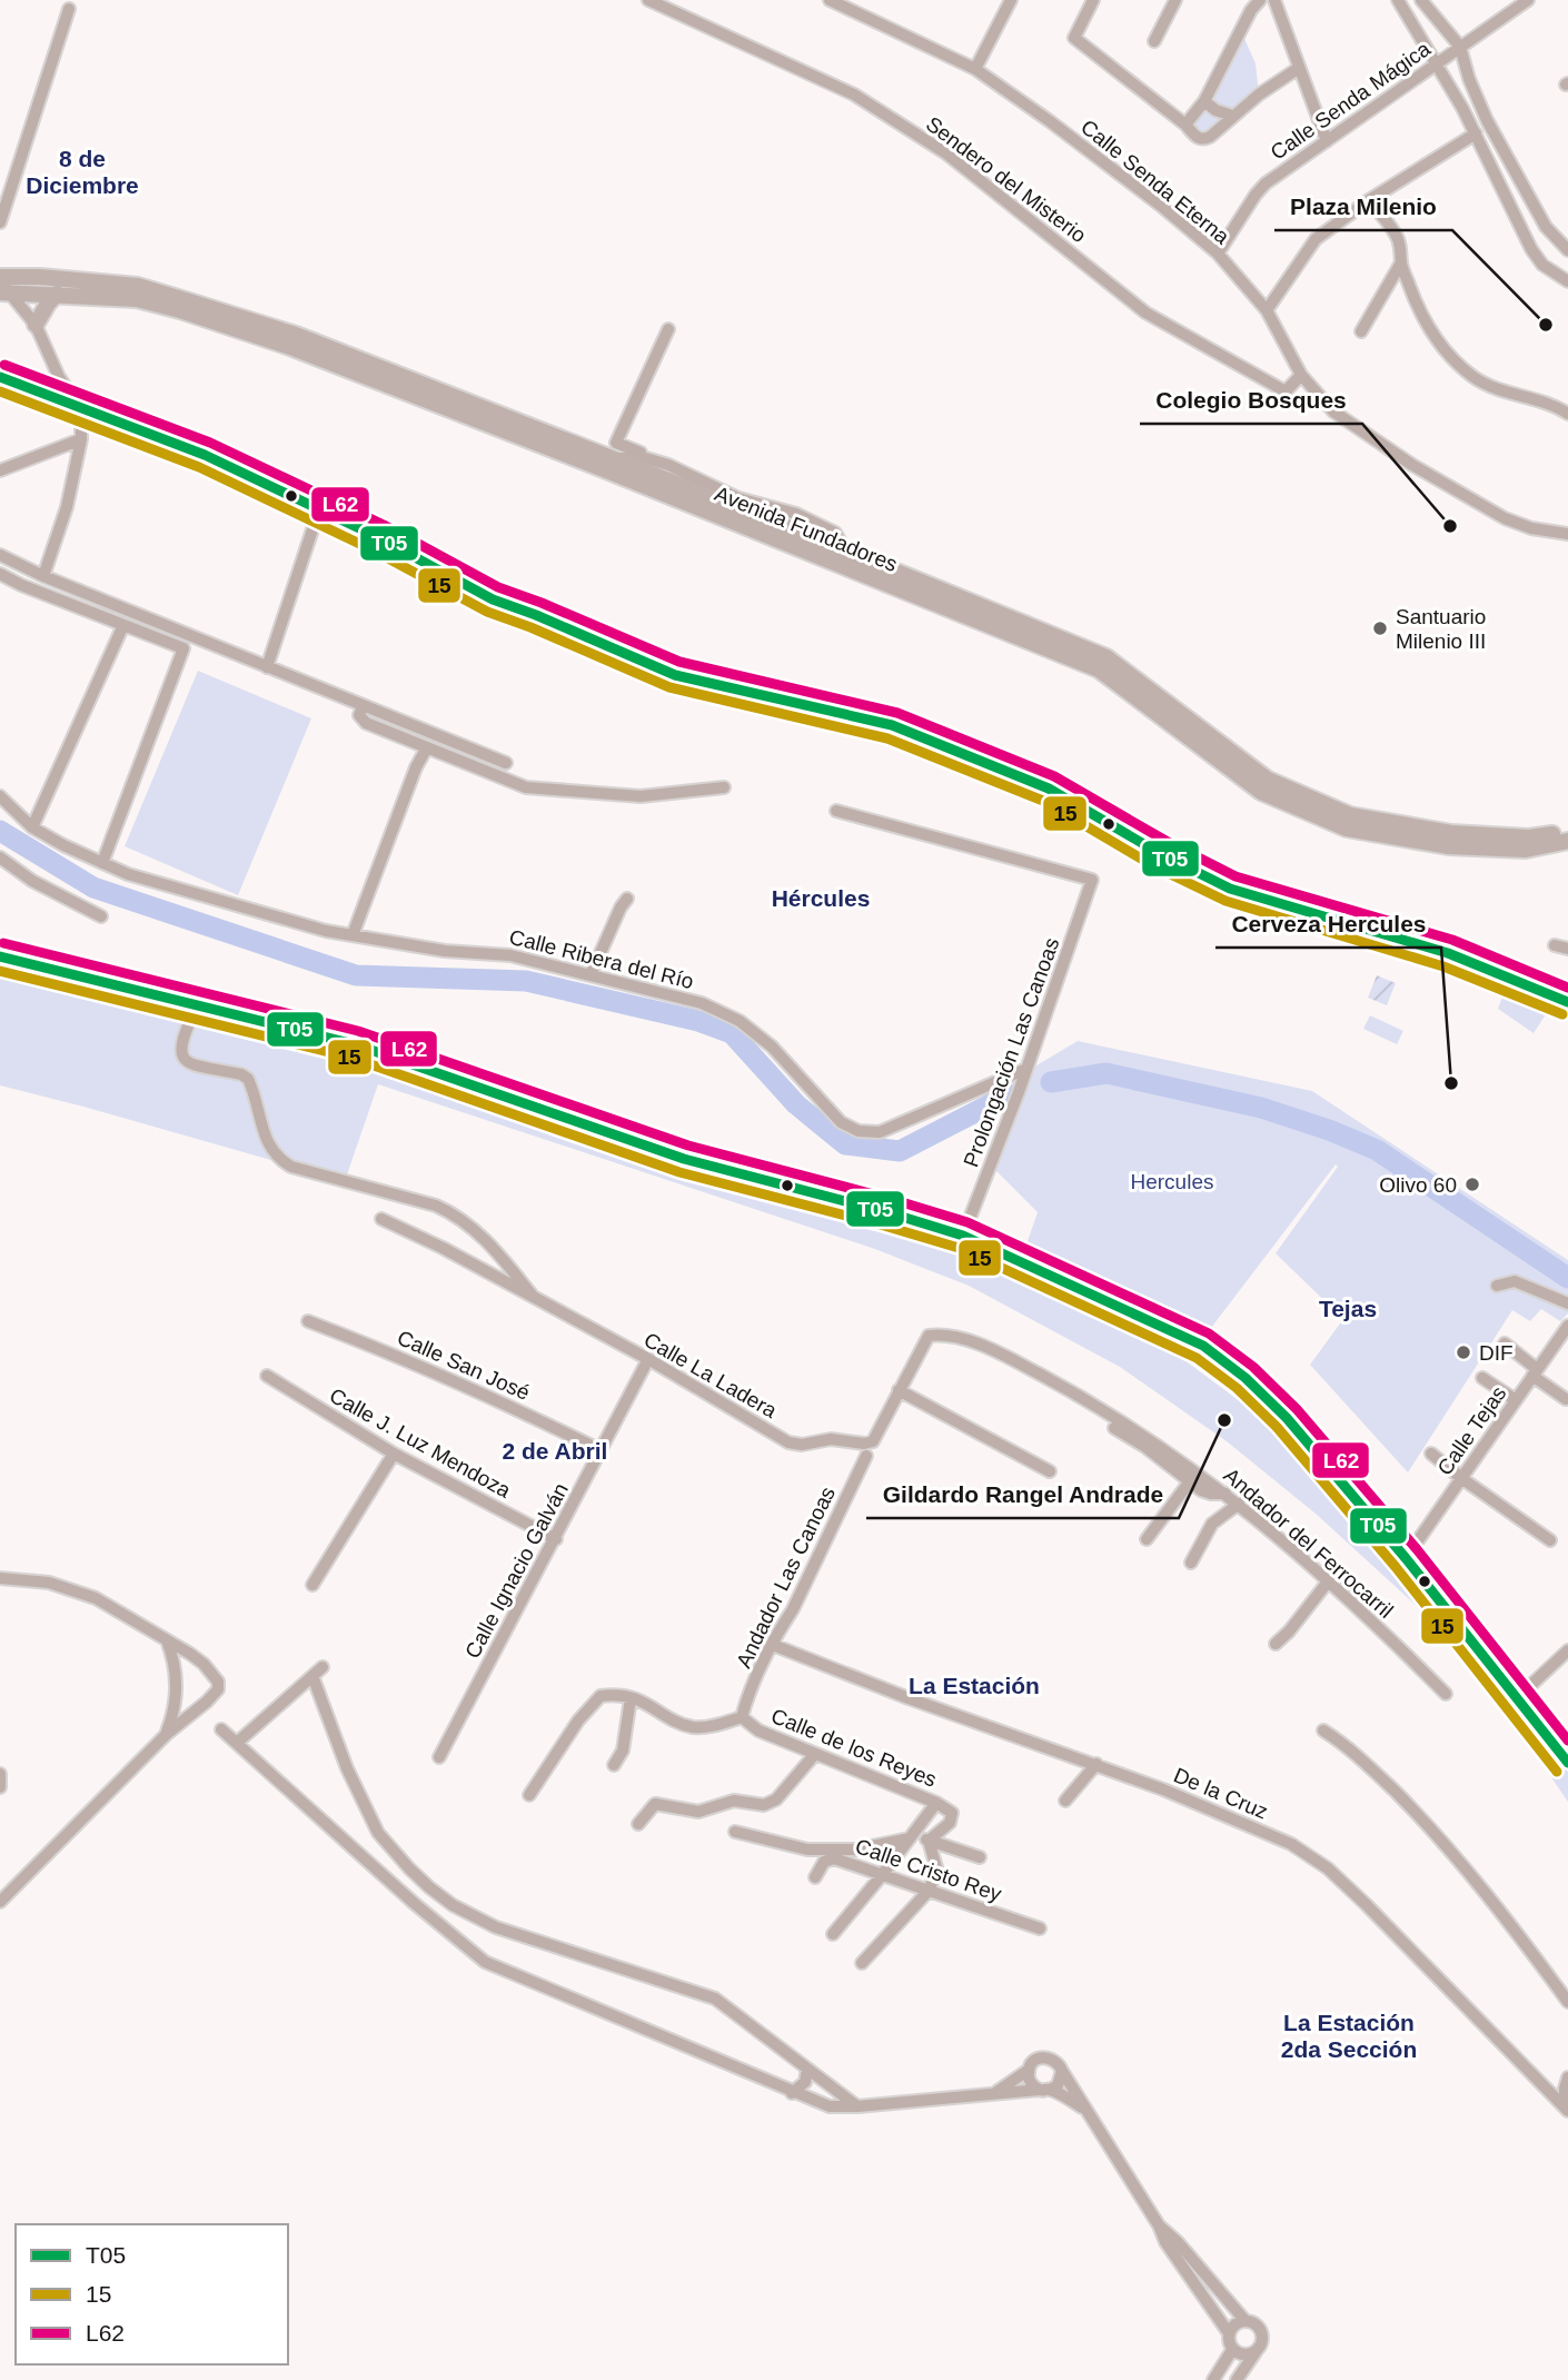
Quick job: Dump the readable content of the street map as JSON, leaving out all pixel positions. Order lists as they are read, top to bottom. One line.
{"streets":{"main road":["Avenida Fundadores"],"street":["Calle Senda Mágica","Sendero del Misterio","Calle Senda Eterna","Calle Ribera del Río","Prolongación Las Canoas","Calle San José","Calle La Ladera","Calle Tejas","Calle J. Luz Mendoza","Andador del Ferrocarril","Calle Ignacio Galván","Andador Las Canoas","Calle de los Reyes","De la Cruz","Calle Cristo Rey"]},"crossings":[["Calle Senda Mágica","Calle Senda Eterna"],["Sendero del Misterio","Calle Senda Eterna"],["Calle Ribera del Río","Prolongación Las Canoas"],["Calle San José","Calle Ignacio Galván"],["Calle La Ladera","Andador del Ferrocarril"],["Calle La Ladera","Calle Ignacio Galván"],["Calle J. Luz Mendoza","Calle Ignacio Galván"],["Andador Las Canoas","Calle de los Reyes"],["Andador Las Canoas","De la Cruz"]],"districts":["8 de Diciembre","Hércules","Tejas","2 de Abril","La Estación","La Estación 2da Sección"],"parks":["Hercules"],"places":["Plaza Milenio","Colegio Bosques","Santuario Milenio III","Cerveza Hercules","Olivo 60","DIF","Gildardo Rangel Andrade"],"lines":["transit line L62","transit line T05","transit line 15"],"legend":["T05","15","L62"]}
